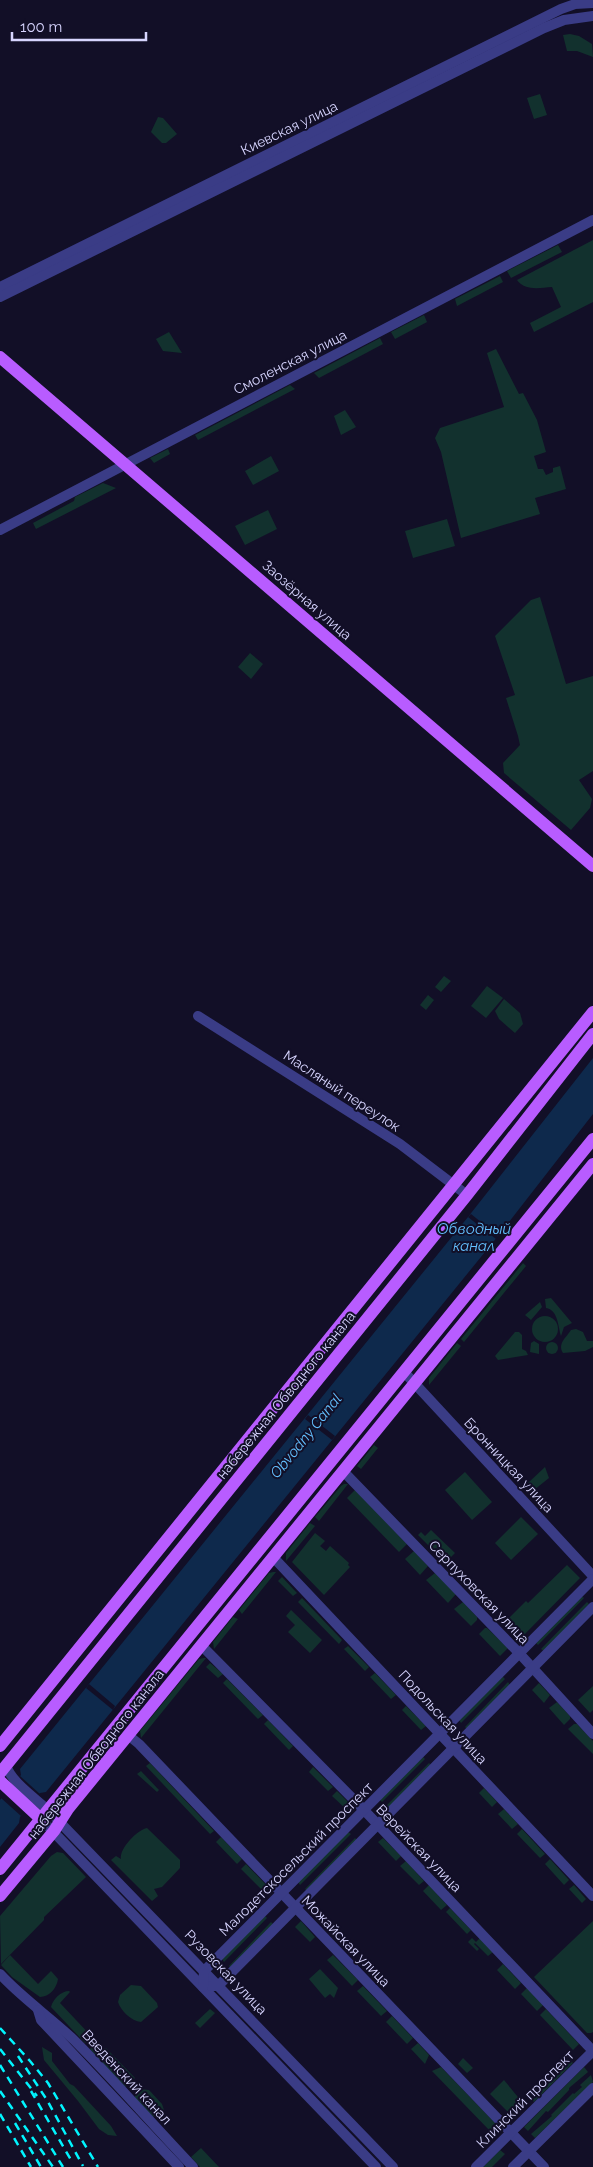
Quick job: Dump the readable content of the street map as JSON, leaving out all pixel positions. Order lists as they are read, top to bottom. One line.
{"streets":{"main road":["Заозёрная улица","набережная Обводного канала","Рузовская улица"],"street":["Киевская улица","Смоленская улица","Масляный переулок","Бронницкая улица","Серпуховская улица","Подольская улица","Верейская улица","Малодетскосельский проспект","Можайская улица","Введенский канал","Клинский проспект"]},"crossings":[["Смоленская улица","Заозёрная улица"],["Масляный переулок","набережная Обводного канала"],["набережная Обводного канала","Бронницкая улица"],["набережная Обводного канала","Серпуховская улица"],["набережная Обводного канала","Подольская улица"],["набережная Обводного канала","Верейская улица"],["набережная Обводного канала","Можайская улица"],["набережная Обводного канала","Рузовская улица"],["Бронницкая улица","Малодетскосельский проспект"],["Серпуховская улица","Малодетскосельский проспект"],["Подольская улица","Малодетскосельский проспект"],["Верейская улица","Малодетскосельский проспект"],["Верейская улица","Клинский проспект"],["Малодетскосельский проспект","Можайская улица"],["Малодетскосельский проспект","Рузовская улица"],["Можайская улица","Клинский проспект"]],"water":["Обводный канал","Obvodny Canal"],"scale_bar":"100 m"}
